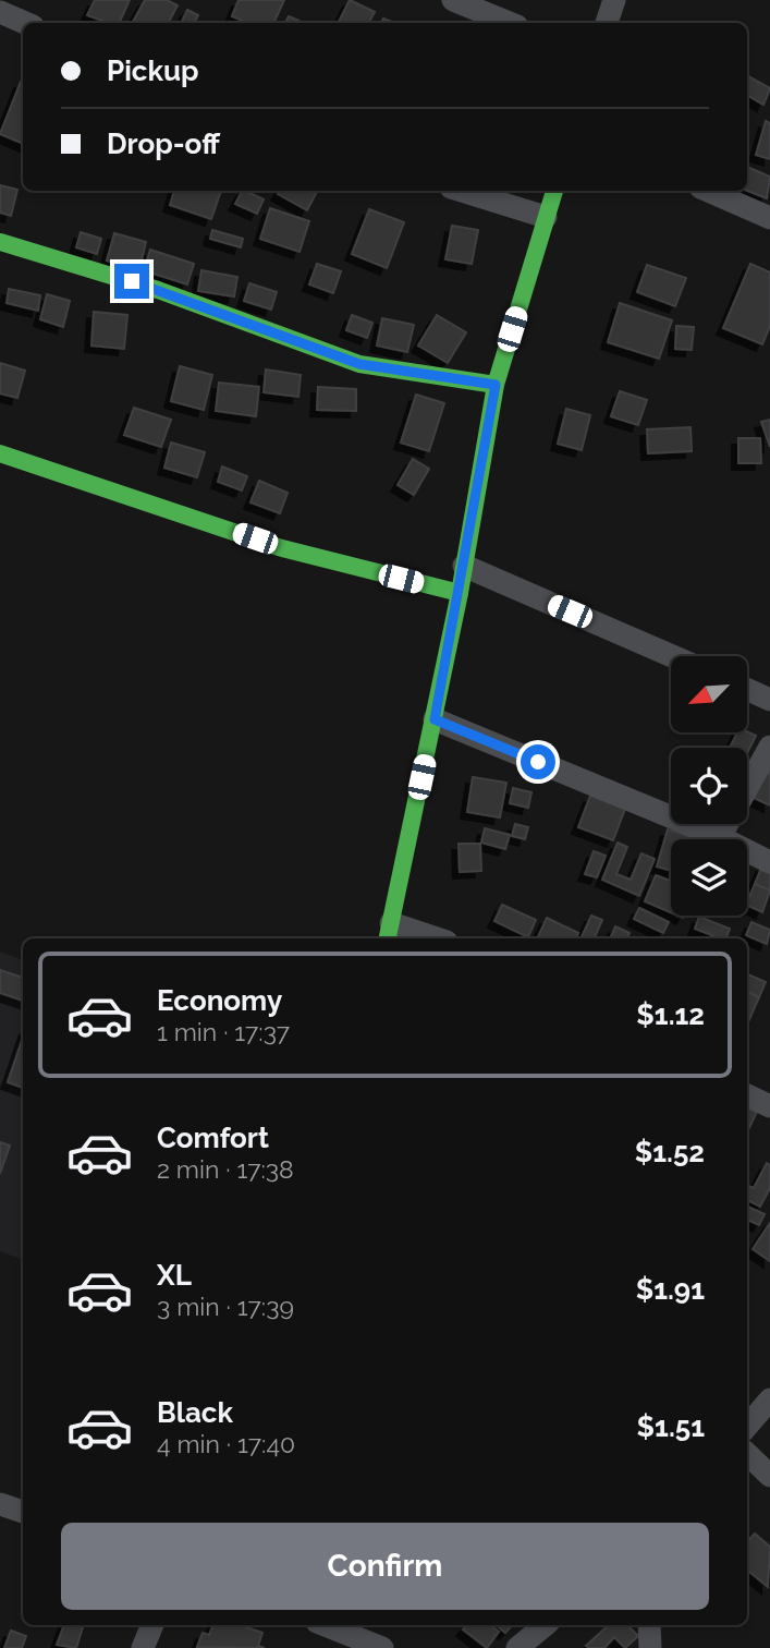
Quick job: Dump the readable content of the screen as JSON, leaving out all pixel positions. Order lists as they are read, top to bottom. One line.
{"north":"bottom left","page":{"banner":["Pickup","Drop-off"],"list":[{"name":"Economy","note":"1 min · 17:37","value":"$1.12"},{"name":"Comfort","note":"2 min · 17:38","value":"$1.52"},{"name":"XL","note":"3 min · 17:39","value":"$1.91"},{"name":"Black","note":"4 min · 17:40","value":"$1.51"}],"buttons":"Confirm"}}
